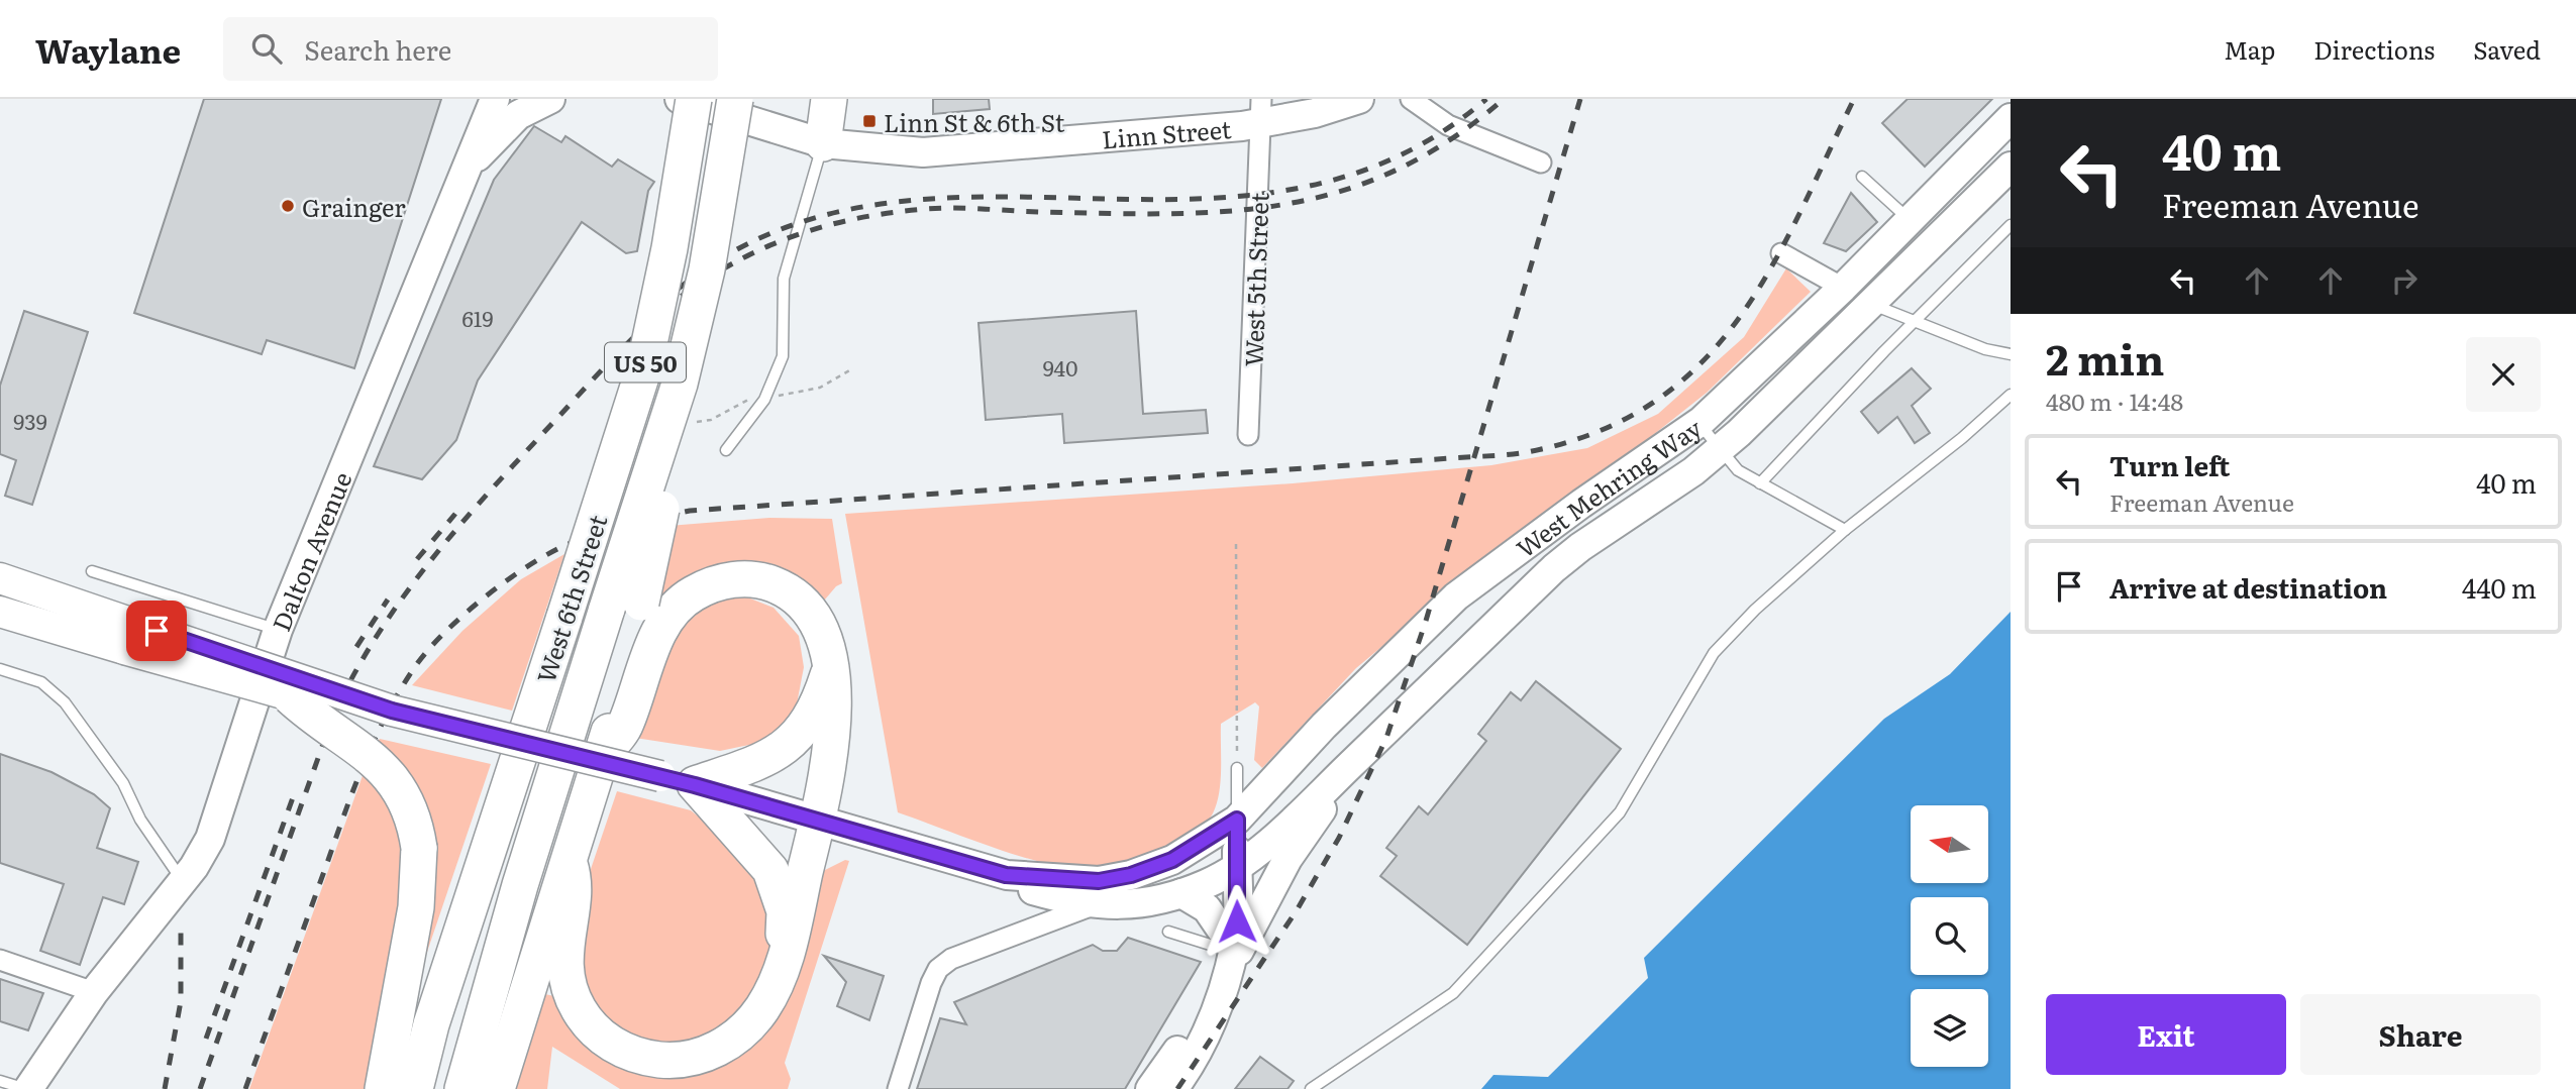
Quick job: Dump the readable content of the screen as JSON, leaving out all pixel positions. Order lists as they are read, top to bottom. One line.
{"streets":{"highway":["US 50","West 6th Street"],"main road":["Linn Street","West Mehring Way","Dalton Avenue"],"street":["West 5th Street"]},"crossings":[["Linn Street","West 5th Street"]],"places":{"transit":["Linn St & 6th St"],"other":["Grainger"]},"house_numbers":["619","940","939"],"north":"left","page":{"header":"Waylane","search":"Search here","nav":["Map","Directions","Saved"],"turn":["40 m","Freeman Avenue"],"heading":["2 min","480 m · 14:48"],"list":[{"name":"Turn left","note":"Freeman Avenue","value":"40 m"},{"name":"Arrive at destination","value":"440 m"}],"buttons":["Exit","Share"]}}
